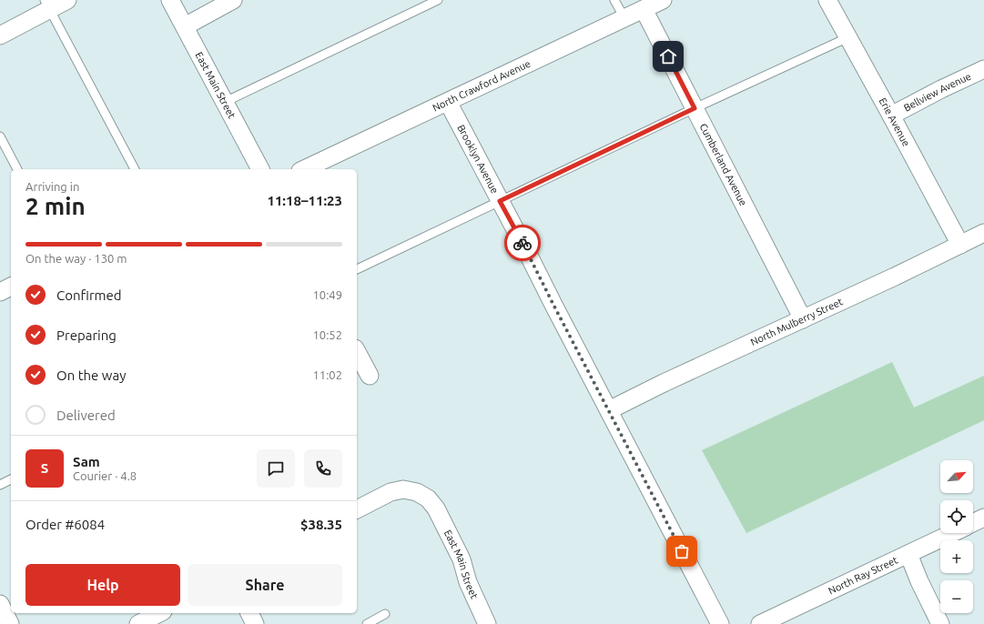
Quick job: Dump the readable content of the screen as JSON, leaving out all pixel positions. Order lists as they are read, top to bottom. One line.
{"streets":{"street":["East Main Street","North Crawford Avenue","Bellview Avenue","Erie Avenue","Brooklyn Avenue","Cumberland Avenue","North Mulberry Street","North Ray Street"]},"crossings":[["North Crawford Avenue","Brooklyn Avenue"],["North Crawford Avenue","Cumberland Avenue"],["Bellview Avenue","Erie Avenue"],["Erie Avenue","North Mulberry Street"],["Brooklyn Avenue","North Mulberry Street"],["Cumberland Avenue","North Mulberry Street"]],"north":"top right","page":{"heading":["2 min","Arriving in","11:18–11:23"],"panel":["Sam","Courier · 4.8","Order #6084","$38.35"],"bar":"On the way · 130 m","list":[["Confirmed","10:49"],["Preparing","10:52"],["On the way","11:02"],"Delivered"],"round":"S","map_buttons":["+","−"],"buttons":["Help","Share"]}}
